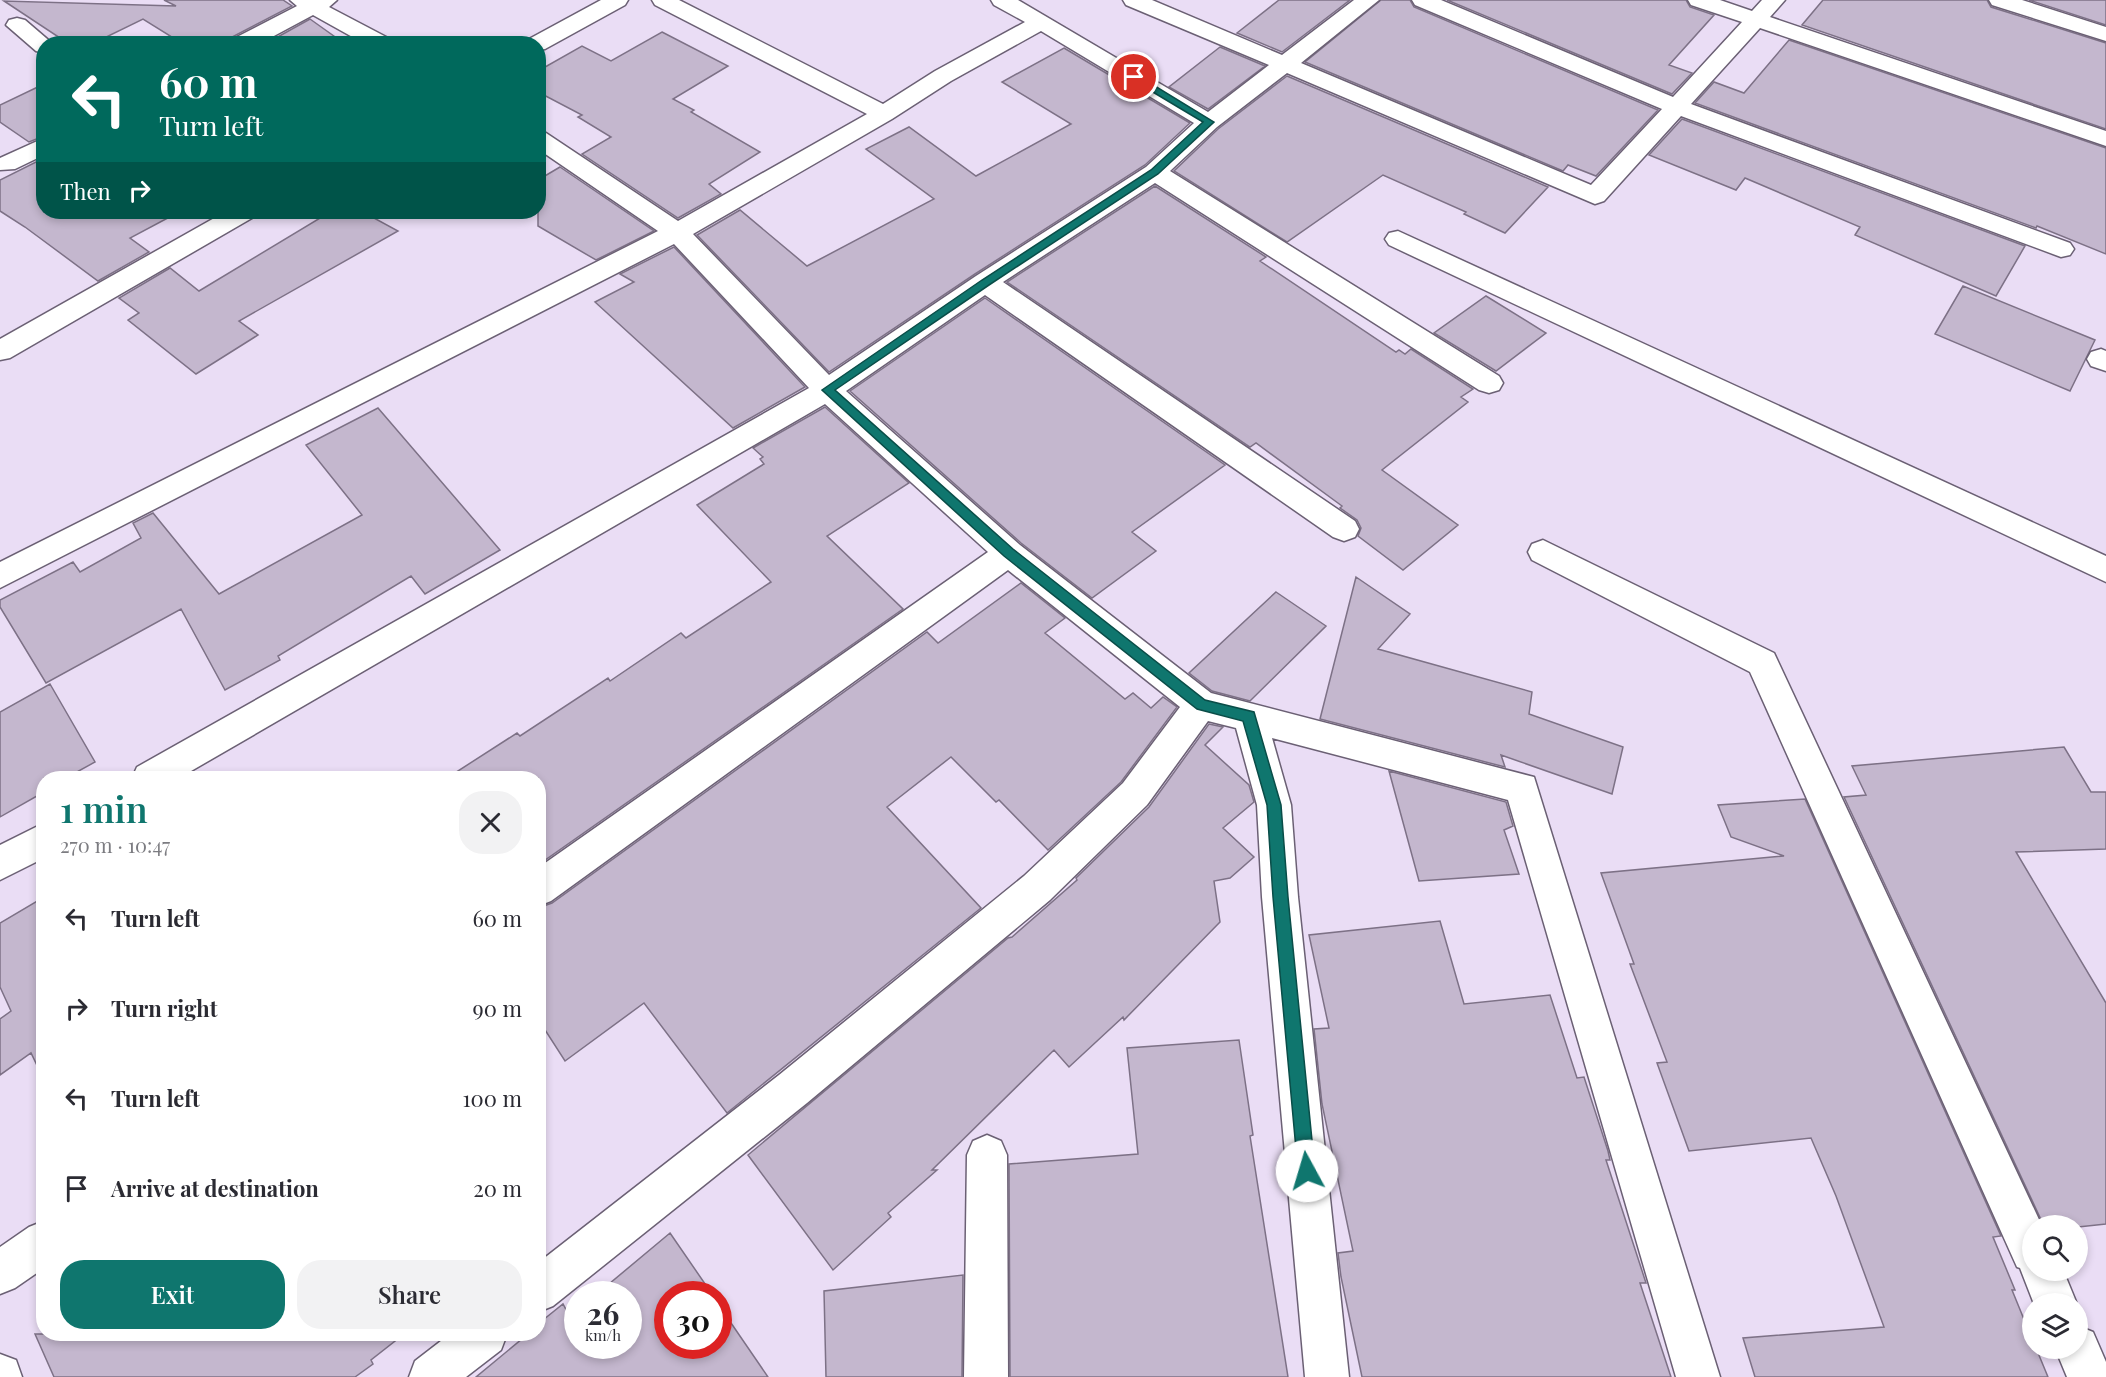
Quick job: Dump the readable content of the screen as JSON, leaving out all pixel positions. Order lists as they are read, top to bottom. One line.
{"page":{"turn":["60 m","Turn left"],"then":"Then","heading":["1 min","270 m · 10:47"],"list":[{"name":"Turn left","value":"60 m"},{"name":"Turn right","value":"90 m"},{"name":"Turn left","value":"100 m"},{"name":"Arrive at destination","value":"20 m"}],"buttons":["Exit","Share"],"speed":"26 km/h","limit":"30"}}
